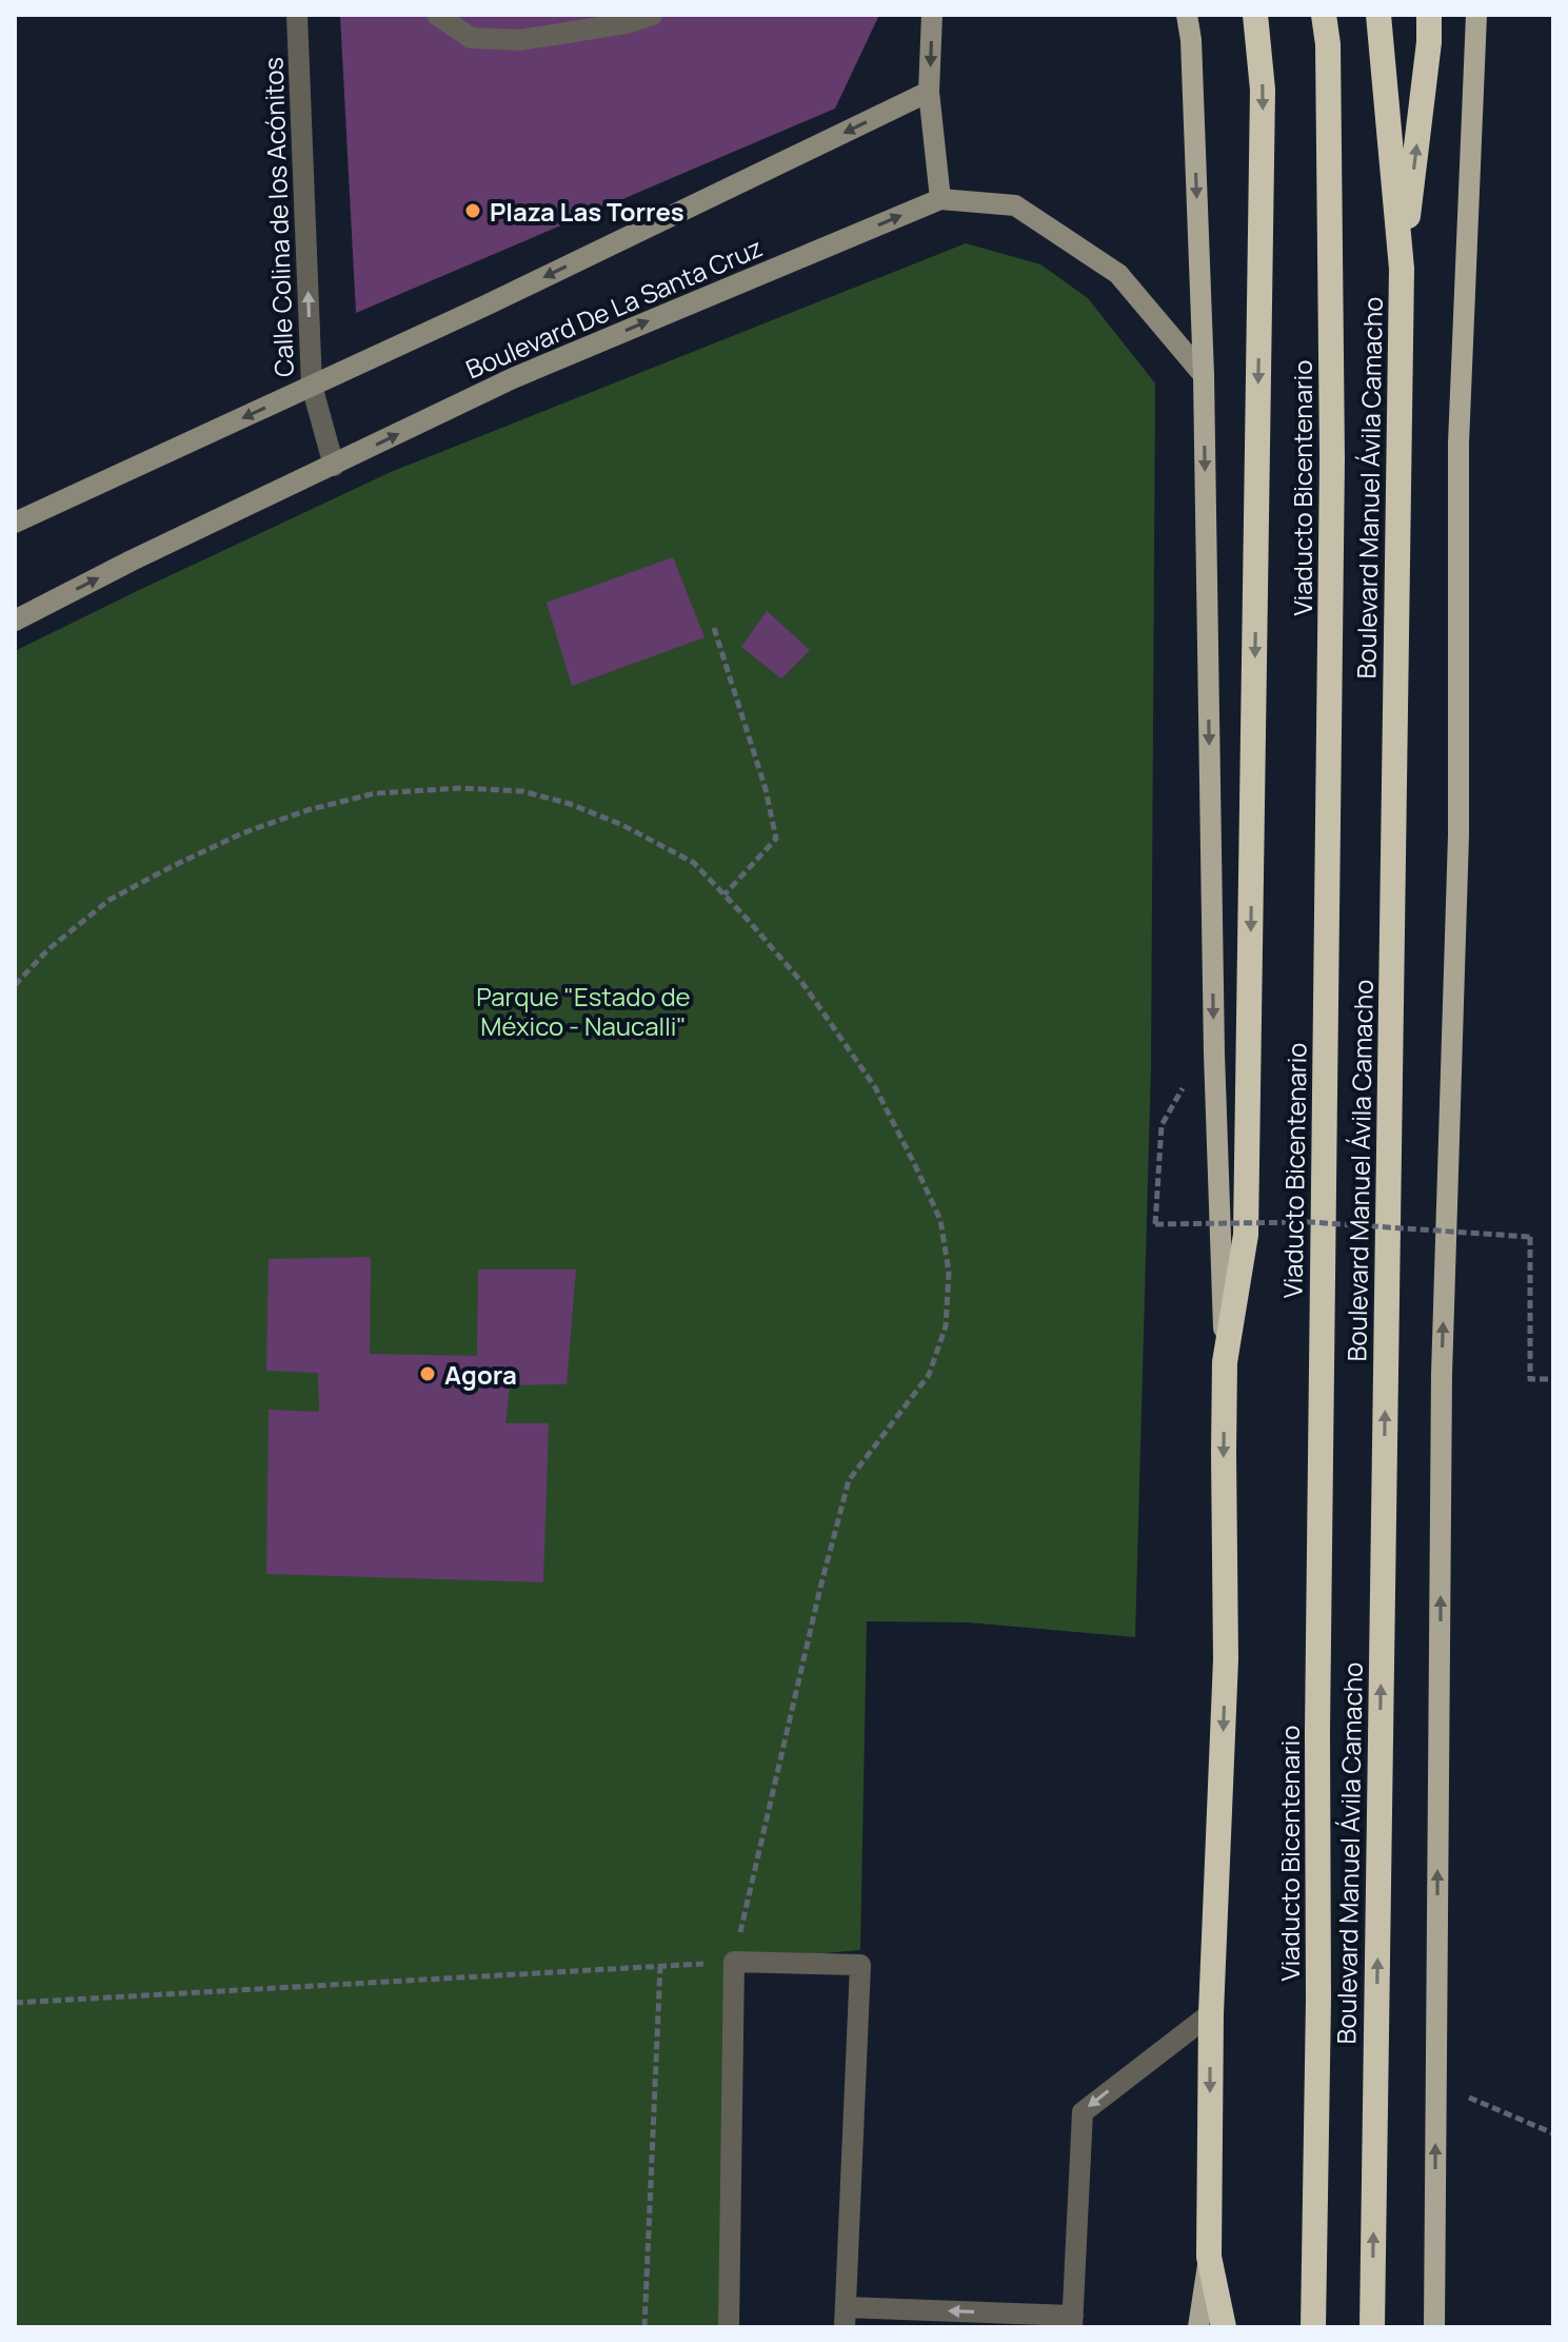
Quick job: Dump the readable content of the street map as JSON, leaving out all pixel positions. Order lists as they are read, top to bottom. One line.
{"streets":{"highway":["Viaducto Bicentenario","Boulevard Manuel Ávila Camacho"],"main road":["Boulevard De La Santa Cruz"],"street":["Calle Colina de los Acónitos"]},"crossings":[["Calle Colina de los Acónitos","Boulevard De La Santa Cruz"]],"one_way":["Calle Colina de los Acónitos"],"parks":["Parque \"Estado de México - Naucalli\""],"places":["Plaza Las Torres","Agora"]}
